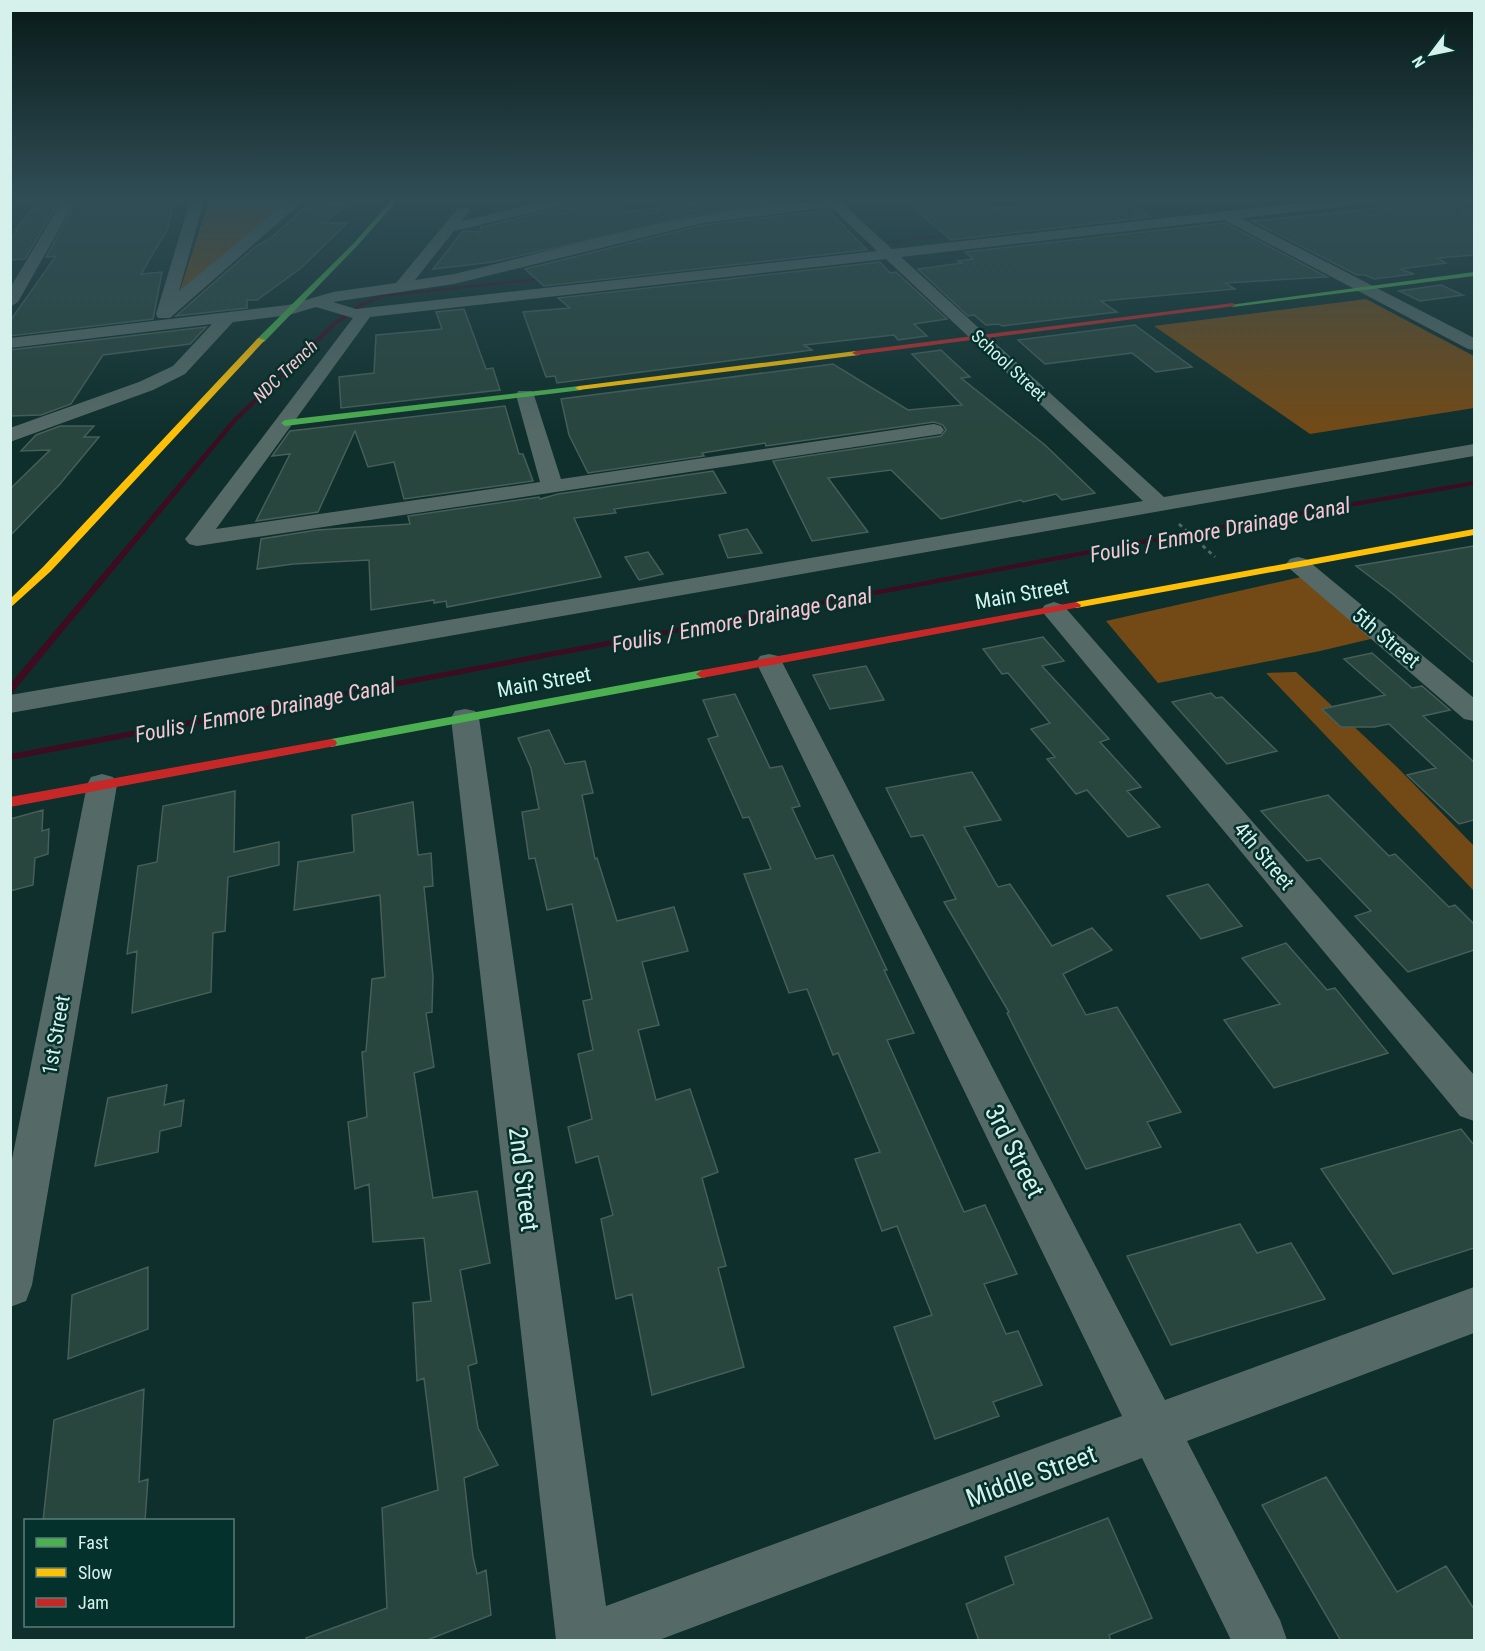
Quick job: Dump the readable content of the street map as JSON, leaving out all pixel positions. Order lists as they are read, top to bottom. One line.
{"streets":{"street":["School Street","Main Street","5th Street","4th Street","1st Street","3rd Street","2nd Street","Middle Street"]},"crossings":[["Main Street","5th Street"],["Main Street","4th Street"],["Main Street","1st Street"],["Main Street","3rd Street"],["Main Street","2nd Street"],["3rd Street","Middle Street"],["2nd Street","Middle Street"]],"water":["NDC Trench","Foulis / Enmore Drainage Canal"],"legend":["Fast","Slow","Jam"],"north":"bottom left"}
